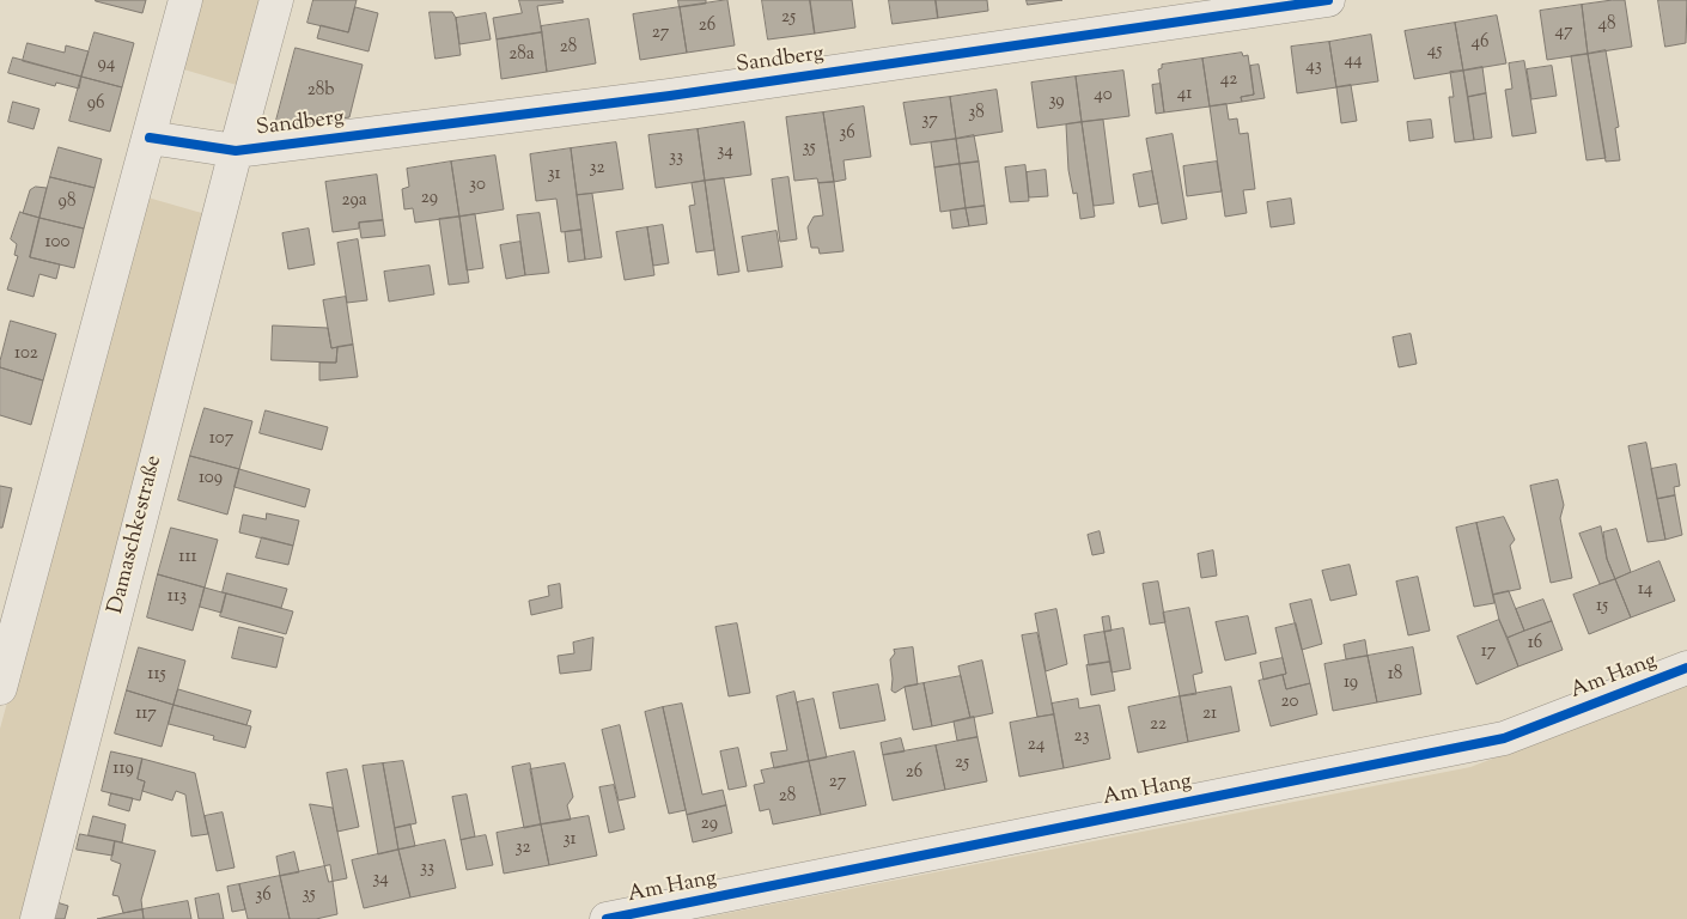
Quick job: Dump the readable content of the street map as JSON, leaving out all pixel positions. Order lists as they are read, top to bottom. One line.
{"streets":{"street":["Sandberg","Damaschkestraße","Am Hang"]},"crossings":[["Sandberg","Damaschkestraße"]],"house_numbers":["25","48","26","47","27","46","28","45","28a","44","94","43","42","28b","41","40","39","96","38","37","36","35","34","33","32","31","30","29","29a","98","100","102","107","109","111","14","113","15","16","17","115","18","19","20","117","21","22","23","24","25","119","26","27","28","29","31","32","33","34","35","36"]}
